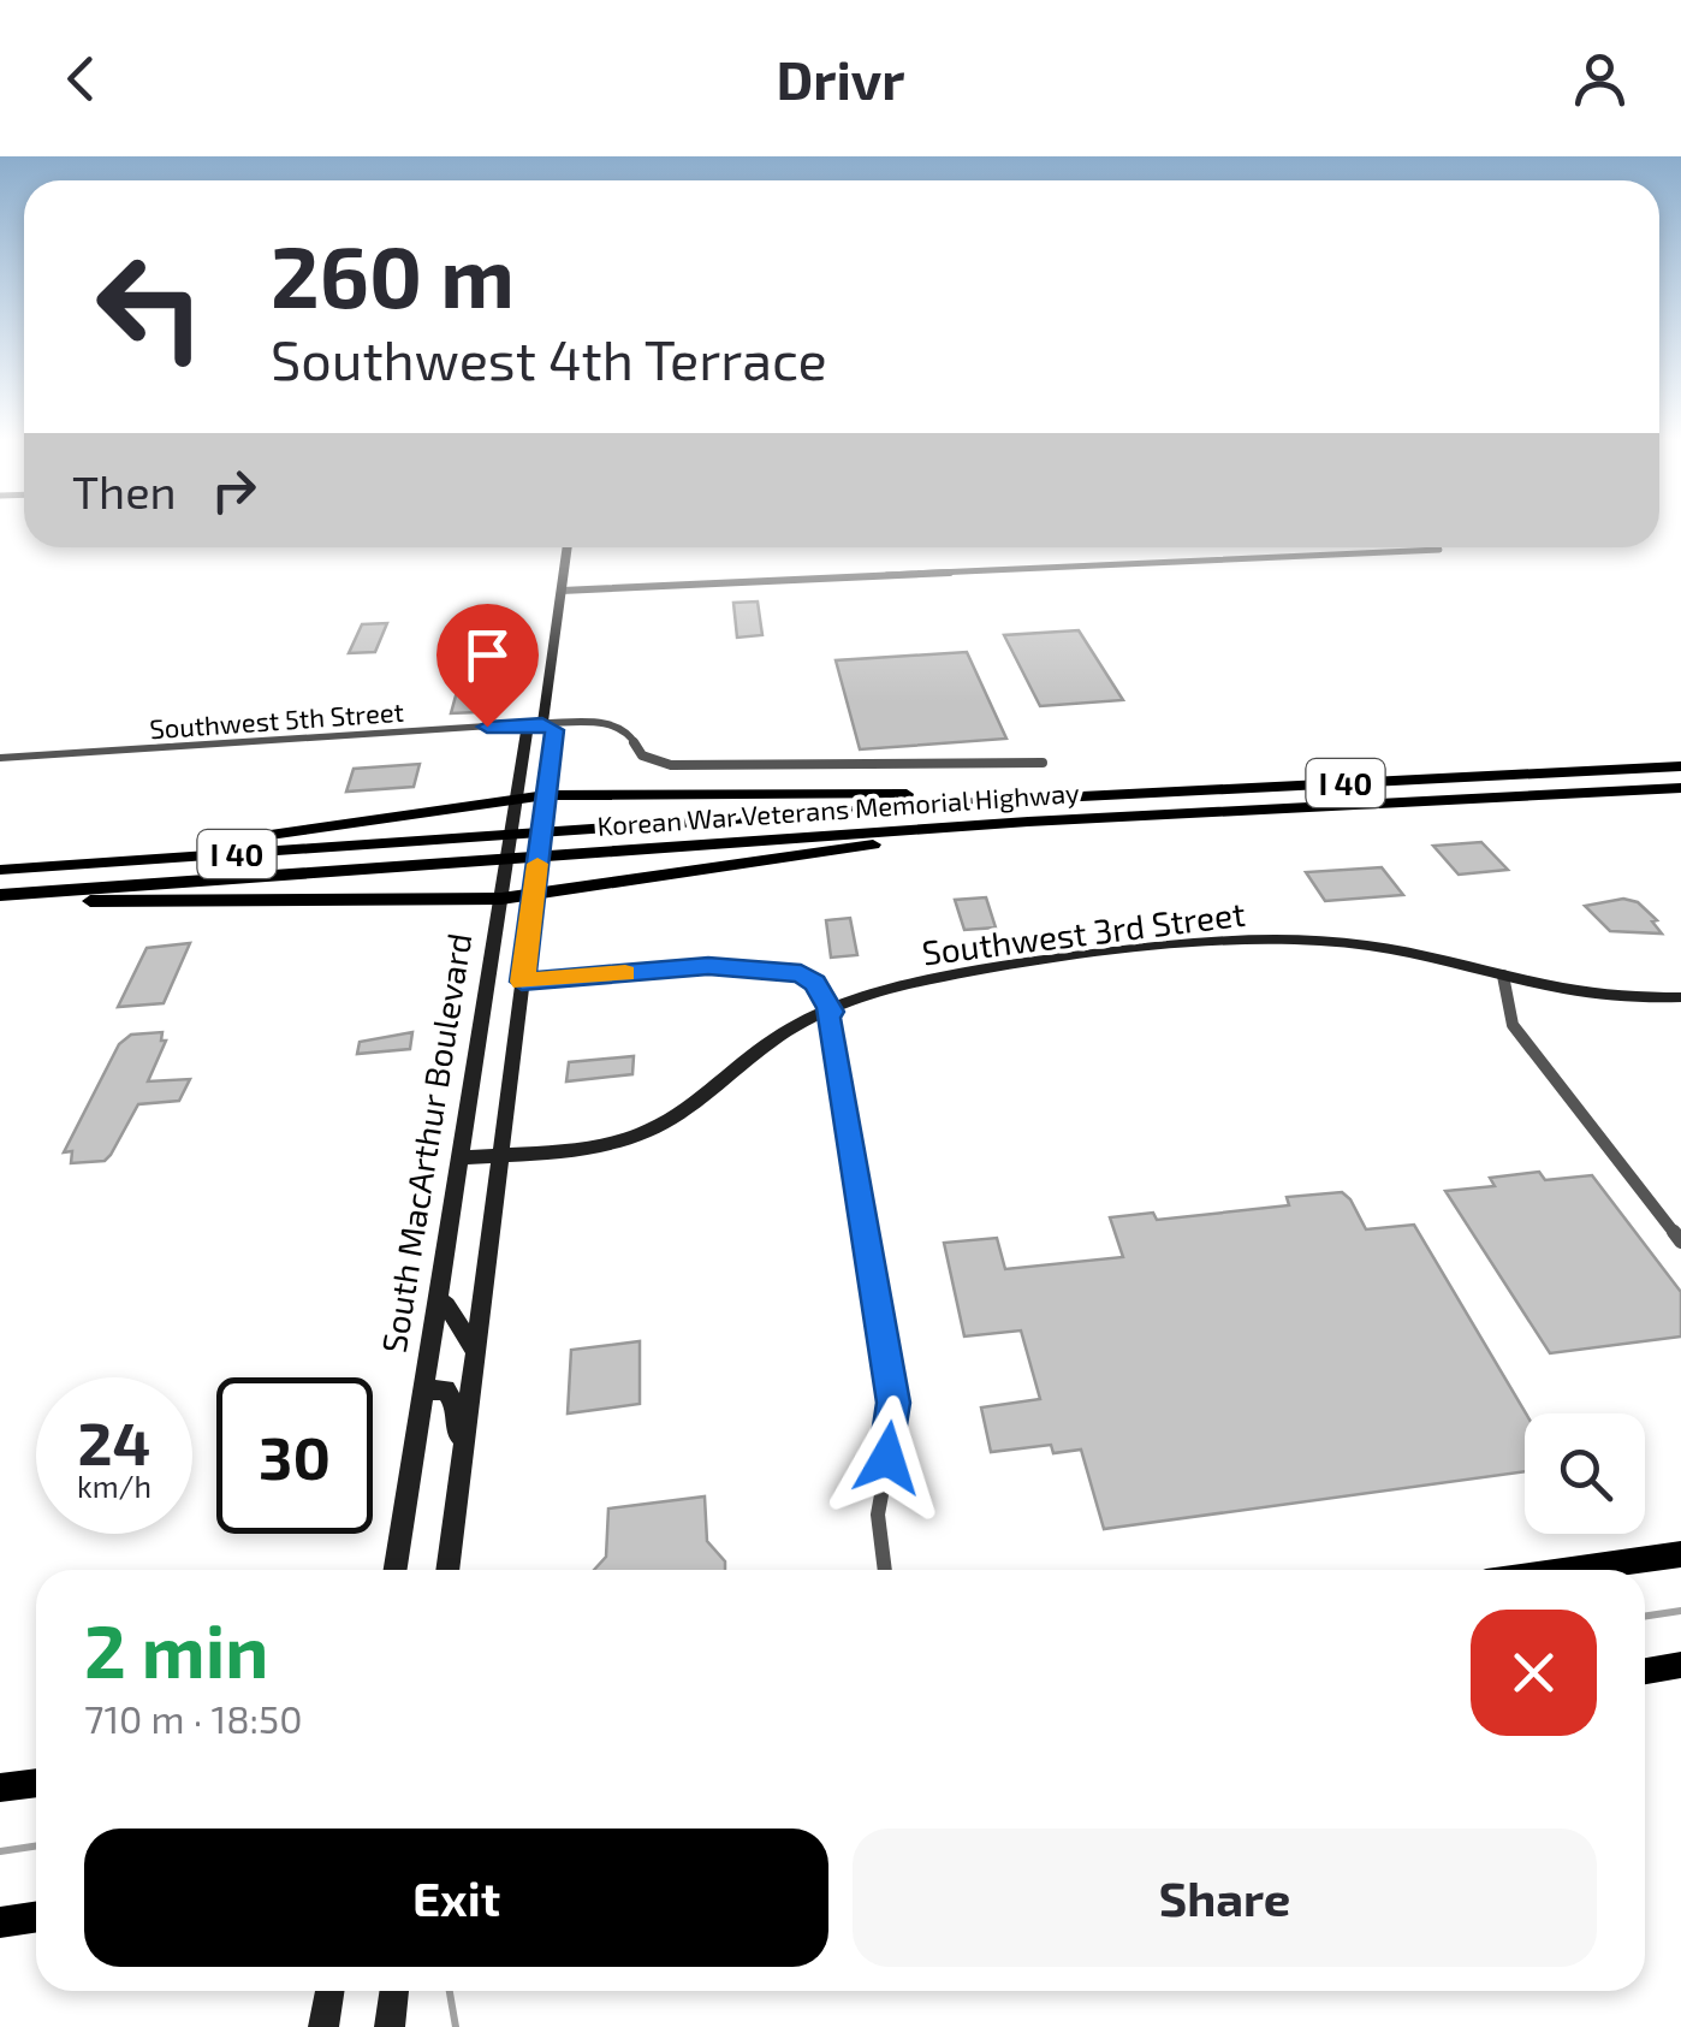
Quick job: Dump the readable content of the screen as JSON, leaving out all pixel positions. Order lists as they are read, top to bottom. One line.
{"streets":{"highway":["I 40","Korean War Veterans Memorial Highway"],"main road":["Southwest 3rd Street","South MacArthur Boulevard"],"street":["Southwest 5th Street"]},"crossings":[["Southwest 5th Street","South MacArthur Boulevard"],["Southwest 3rd Street","South MacArthur Boulevard"]],"page":{"header":"Drivr","turn":["260 m","Southwest 4th Terrace"],"then":"Then","speed":"24 km/h","limit":"30","heading":["2 min","710 m · 18:50"],"buttons":["Exit","Share"]}}
